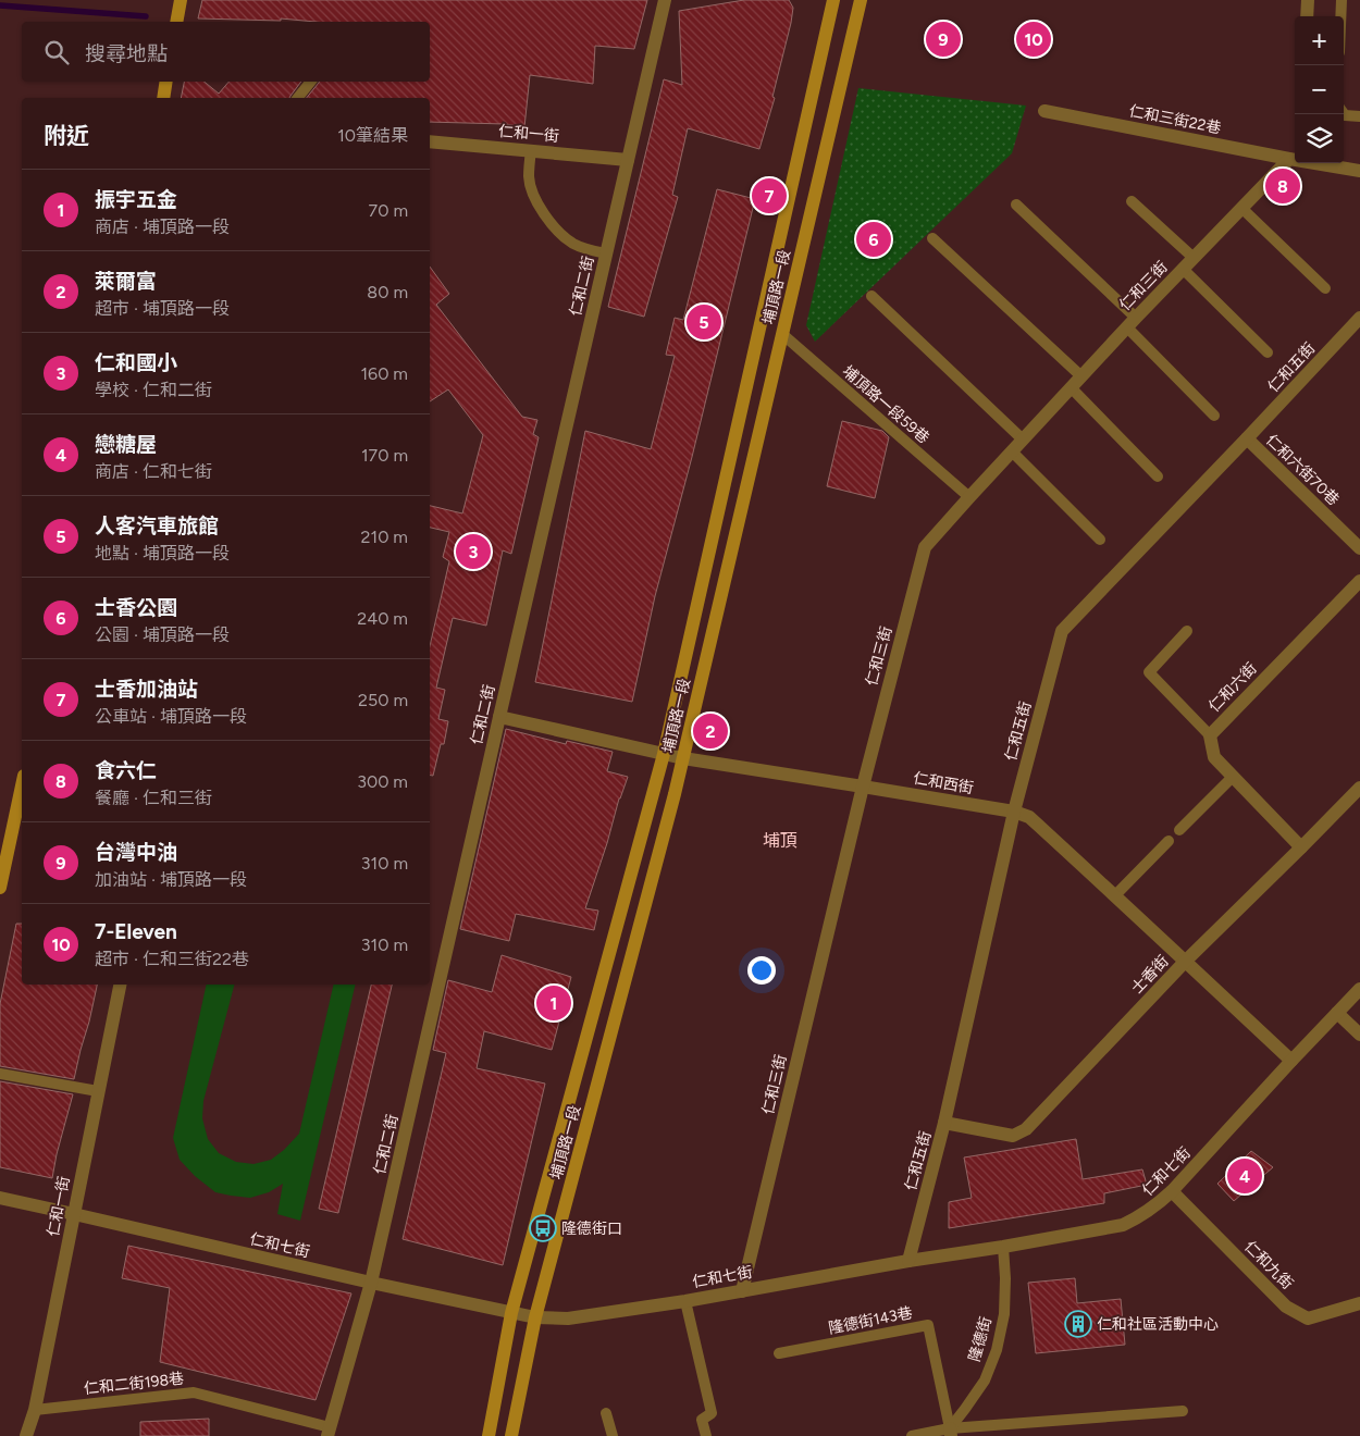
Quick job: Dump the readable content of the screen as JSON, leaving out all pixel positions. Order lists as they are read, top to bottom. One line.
{"streets":{"street":["仁和三街22巷","仁和一街","仁和二街","仁和三街","埔頂路一段","仁和五街","仁和六街70巷","仁和六街","仁和西街","士香街","仁和七街","仁和九街"],"lane":["埔頂路一段59巷","隆德街143巷","隆德街","仁和二街198巷"]},"crossings":[["仁和一街","仁和二街"],["仁和一街","仁和七街"],["仁和一街","仁和二街198巷"],["仁和二街","仁和西街"],["仁和二街","仁和七街"],["仁和二街","仁和二街198巷"],["仁和三街","埔頂路一段59巷"],["仁和三街","仁和西街"],["仁和三街","仁和七街"],["埔頂路一段","埔頂路一段59巷"],["埔頂路一段","仁和西街"],["埔頂路一段","仁和七街"],["仁和五街","仁和六街70巷"],["仁和五街","仁和西街"],["仁和五街","士香街"],["仁和五街","仁和七街"],["仁和六街","士香街"],["仁和西街","士香街"],["仁和西街","仁和七街"],["仁和七街","仁和九街"],["仁和七街","隆德街"],["隆德街143巷","隆德街"]],"districts":["埔頂"],"places":{"bus stop":["隆德街口"],"building":["仁和社區活動中心"]},"page":{"map_buttons":["+","−"],"pins":["9","10","8","7","6","5","3","2","1","4"],"search":"搜尋地點","heading":["附近","10筆結果"],"list":[{"mark":"1","name":"振宇五金","note":"商店 · 埔頂路一段","value":"70 m"},{"mark":"2","name":"萊爾富","note":"超市 · 埔頂路一段","value":"80 m"},{"mark":"3","name":"仁和國小","note":"學校 · 仁和二街","value":"160 m"},{"mark":"4","name":"戀糖屋","note":"商店 · 仁和七街","value":"170 m"},{"mark":"5","name":"人客汽車旅館","note":"地點 · 埔頂路一段","value":"210 m"},{"mark":"6","name":"士香公園","note":"公園 · 埔頂路一段","value":"240 m"},{"mark":"7","name":"士香加油站","note":"公車站 · 埔頂路一段","value":"250 m"},{"mark":"8","name":"食六仁","note":"餐廳 · 仁和三街","value":"300 m"},{"mark":"9","name":"台灣中油","note":"加油站 · 埔頂路一段","value":"310 m"},{"mark":"10","name":"7-Eleven","note":"超市 · 仁和三街22巷","value":"310 m"}]}}
